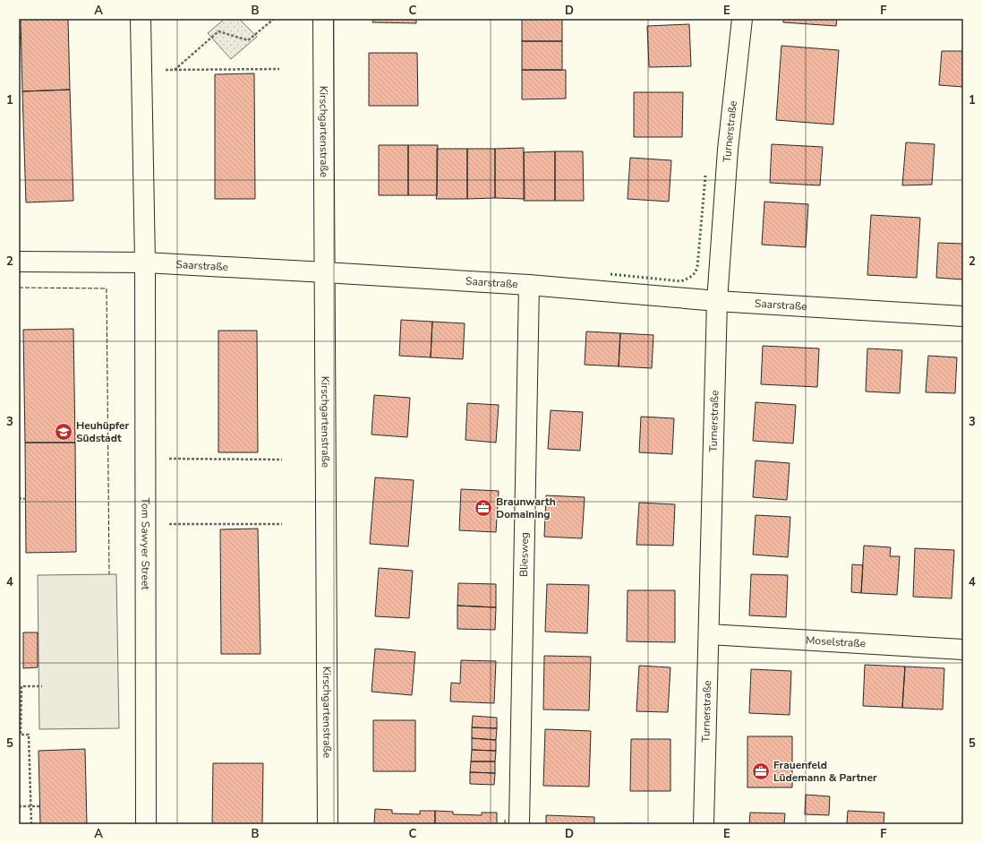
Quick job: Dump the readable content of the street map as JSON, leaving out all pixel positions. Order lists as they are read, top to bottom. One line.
{"streets":{"street":["Kirschgartenstraße","Turnerstraße","Saarstraße","Tom Sawyer Street","Bliesweg","Moselstraße"]},"crossings":[["Kirschgartenstraße","Saarstraße"],["Turnerstraße","Saarstraße"],["Turnerstraße","Moselstraße"],["Saarstraße","Tom Sawyer Street"],["Saarstraße","Bliesweg"]],"places":{"school or university":["Heuhüpfer Südstadt"],"office":["Braunwarth Domaining","Frauenfeld Lüdemann & Partner"]},"grid":{"columns":["A","B","C","D","E","F"],"rows":["1","2","3","4","5"]}}
